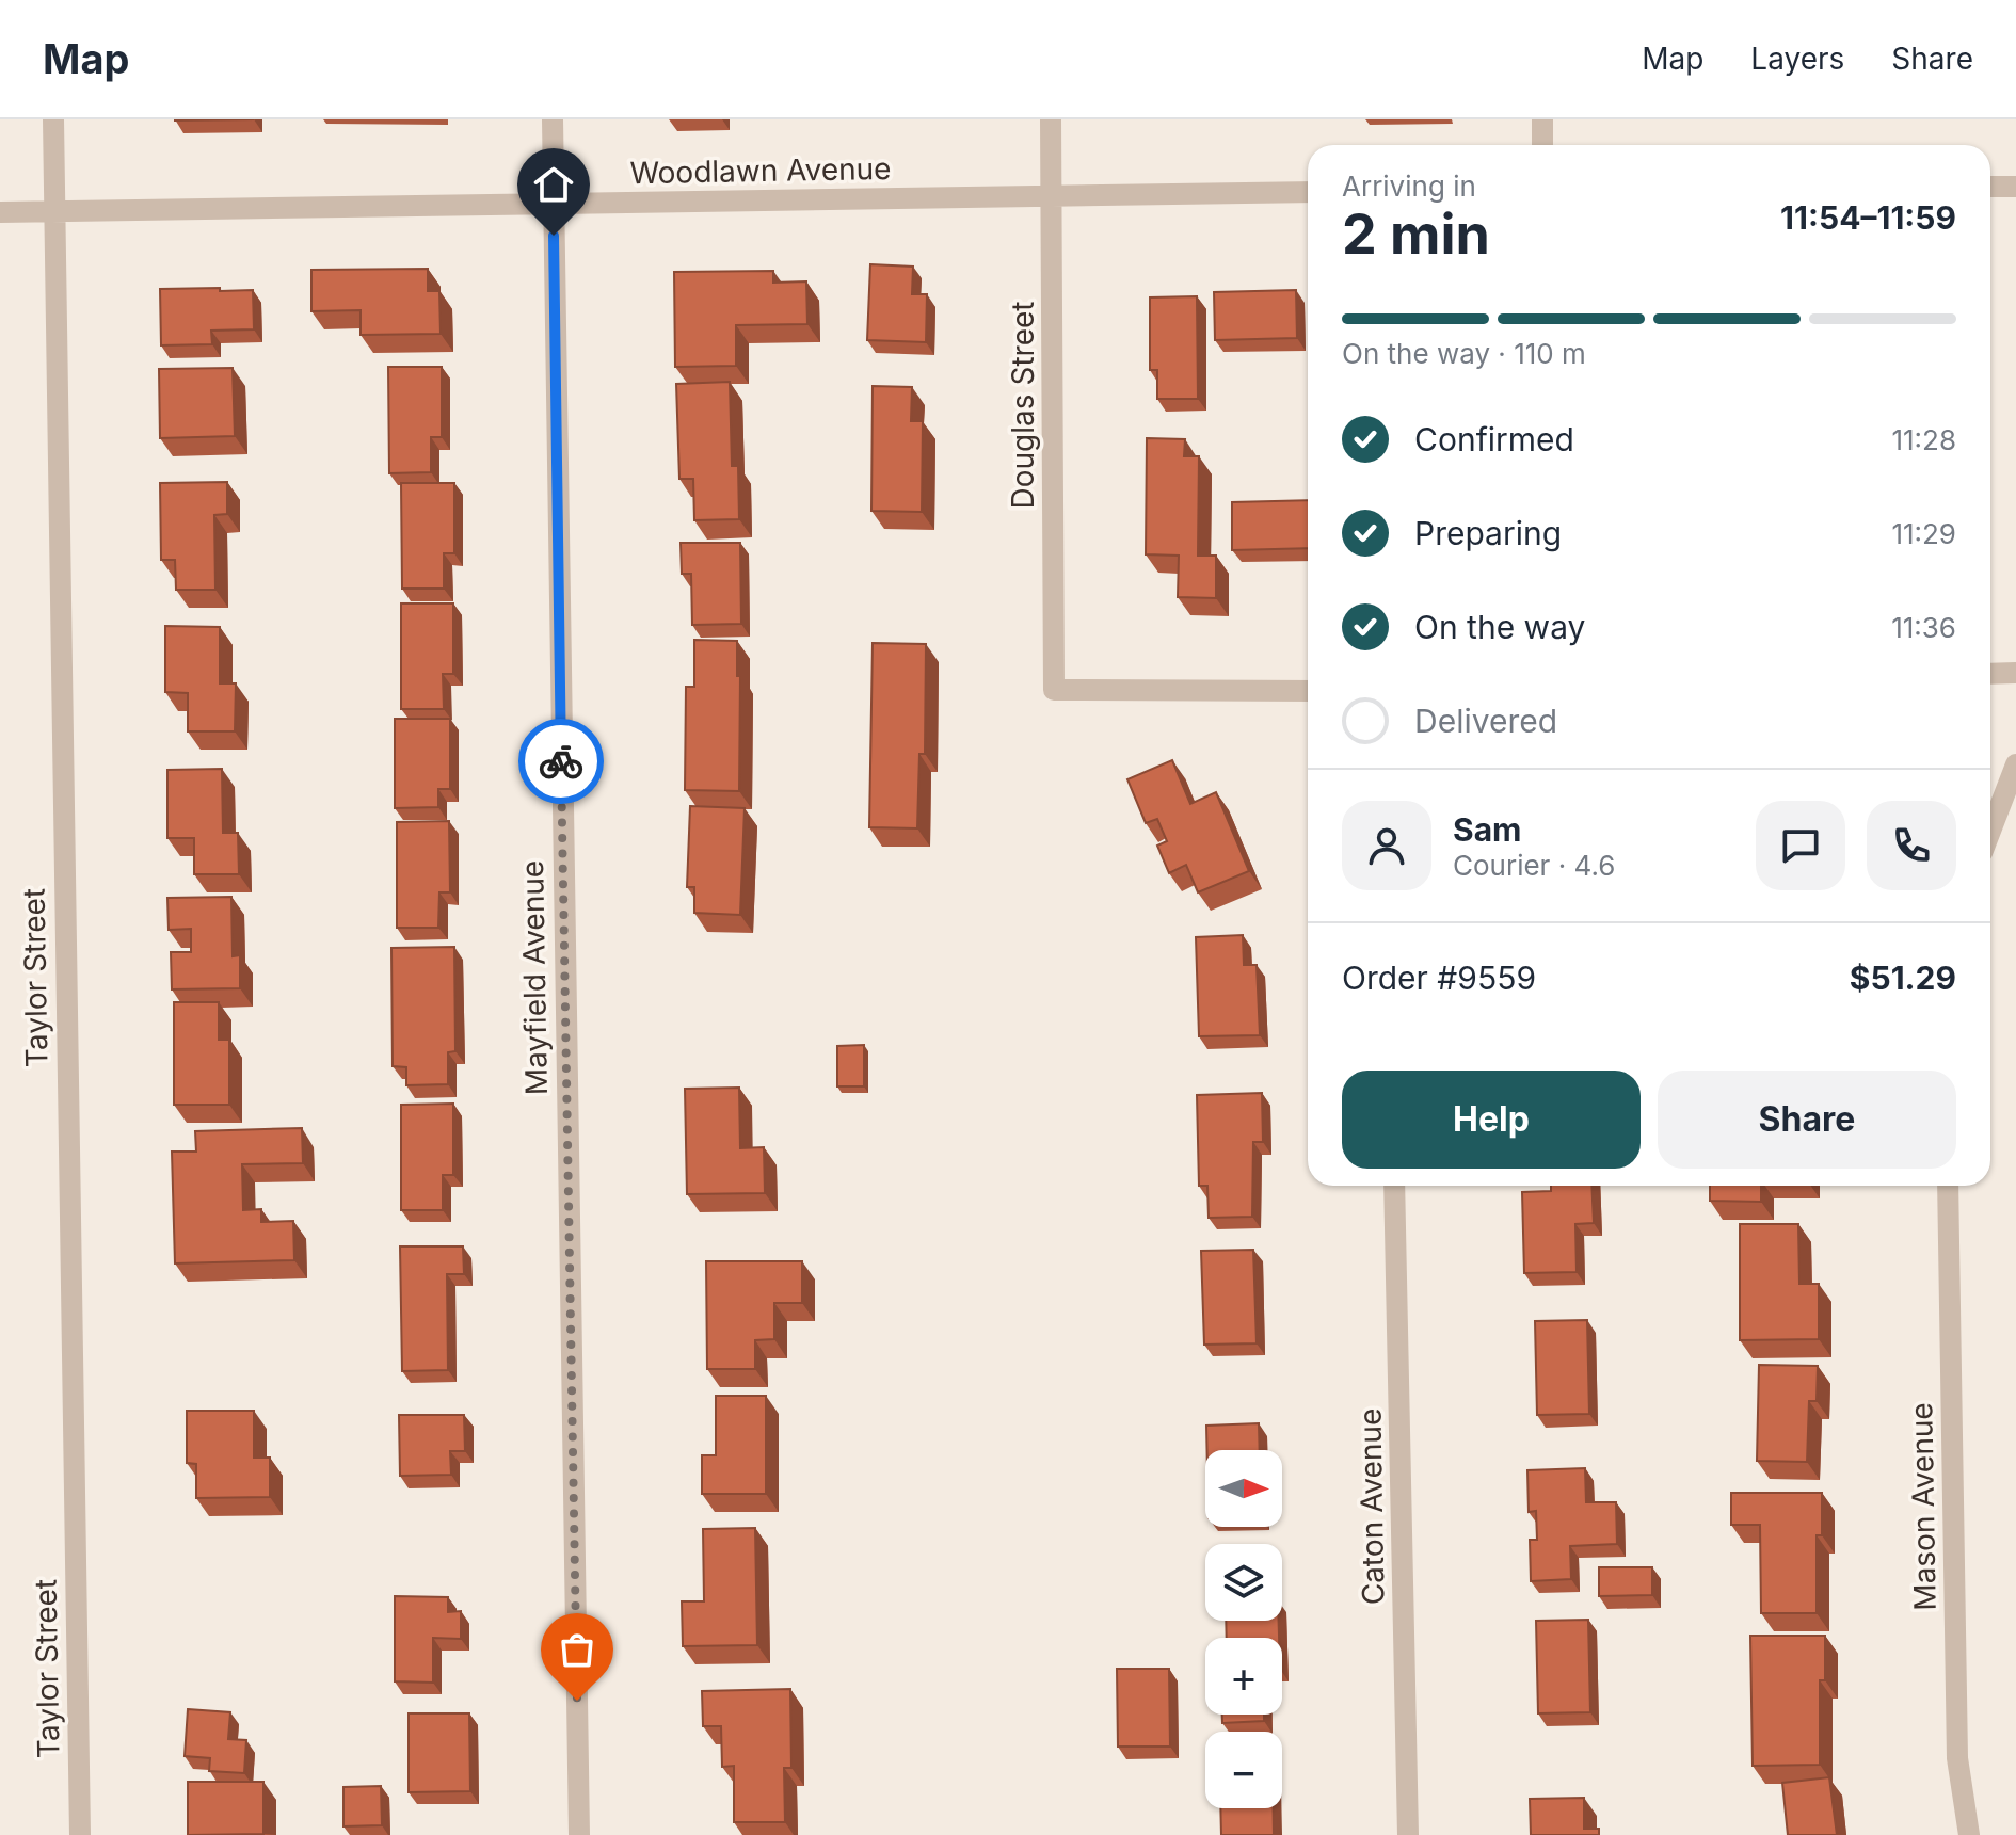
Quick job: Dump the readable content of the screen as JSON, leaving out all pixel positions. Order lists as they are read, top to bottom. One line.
{"streets":{"street":["Woodlawn Avenue","Douglas Street","Taylor Street","Mayfield Avenue","Caton Avenue","Mason Avenue"]},"crossings":[["Woodlawn Avenue","Douglas Street"],["Woodlawn Avenue","Taylor Street"],["Woodlawn Avenue","Mayfield Avenue"]],"north":"right","page":{"header":"Map","nav":["Map","Layers","Share"],"heading":["2 min","Arriving in","11:54–11:59"],"panel":["Sam","Courier · 4.6","Order #9559","$51.29"],"bar":"On the way · 110 m","list":[["Confirmed","11:28"],["Preparing","11:29"],["On the way","11:36"],"Delivered"],"buttons":["Help","Share"],"map_buttons":["+","−"]}}
